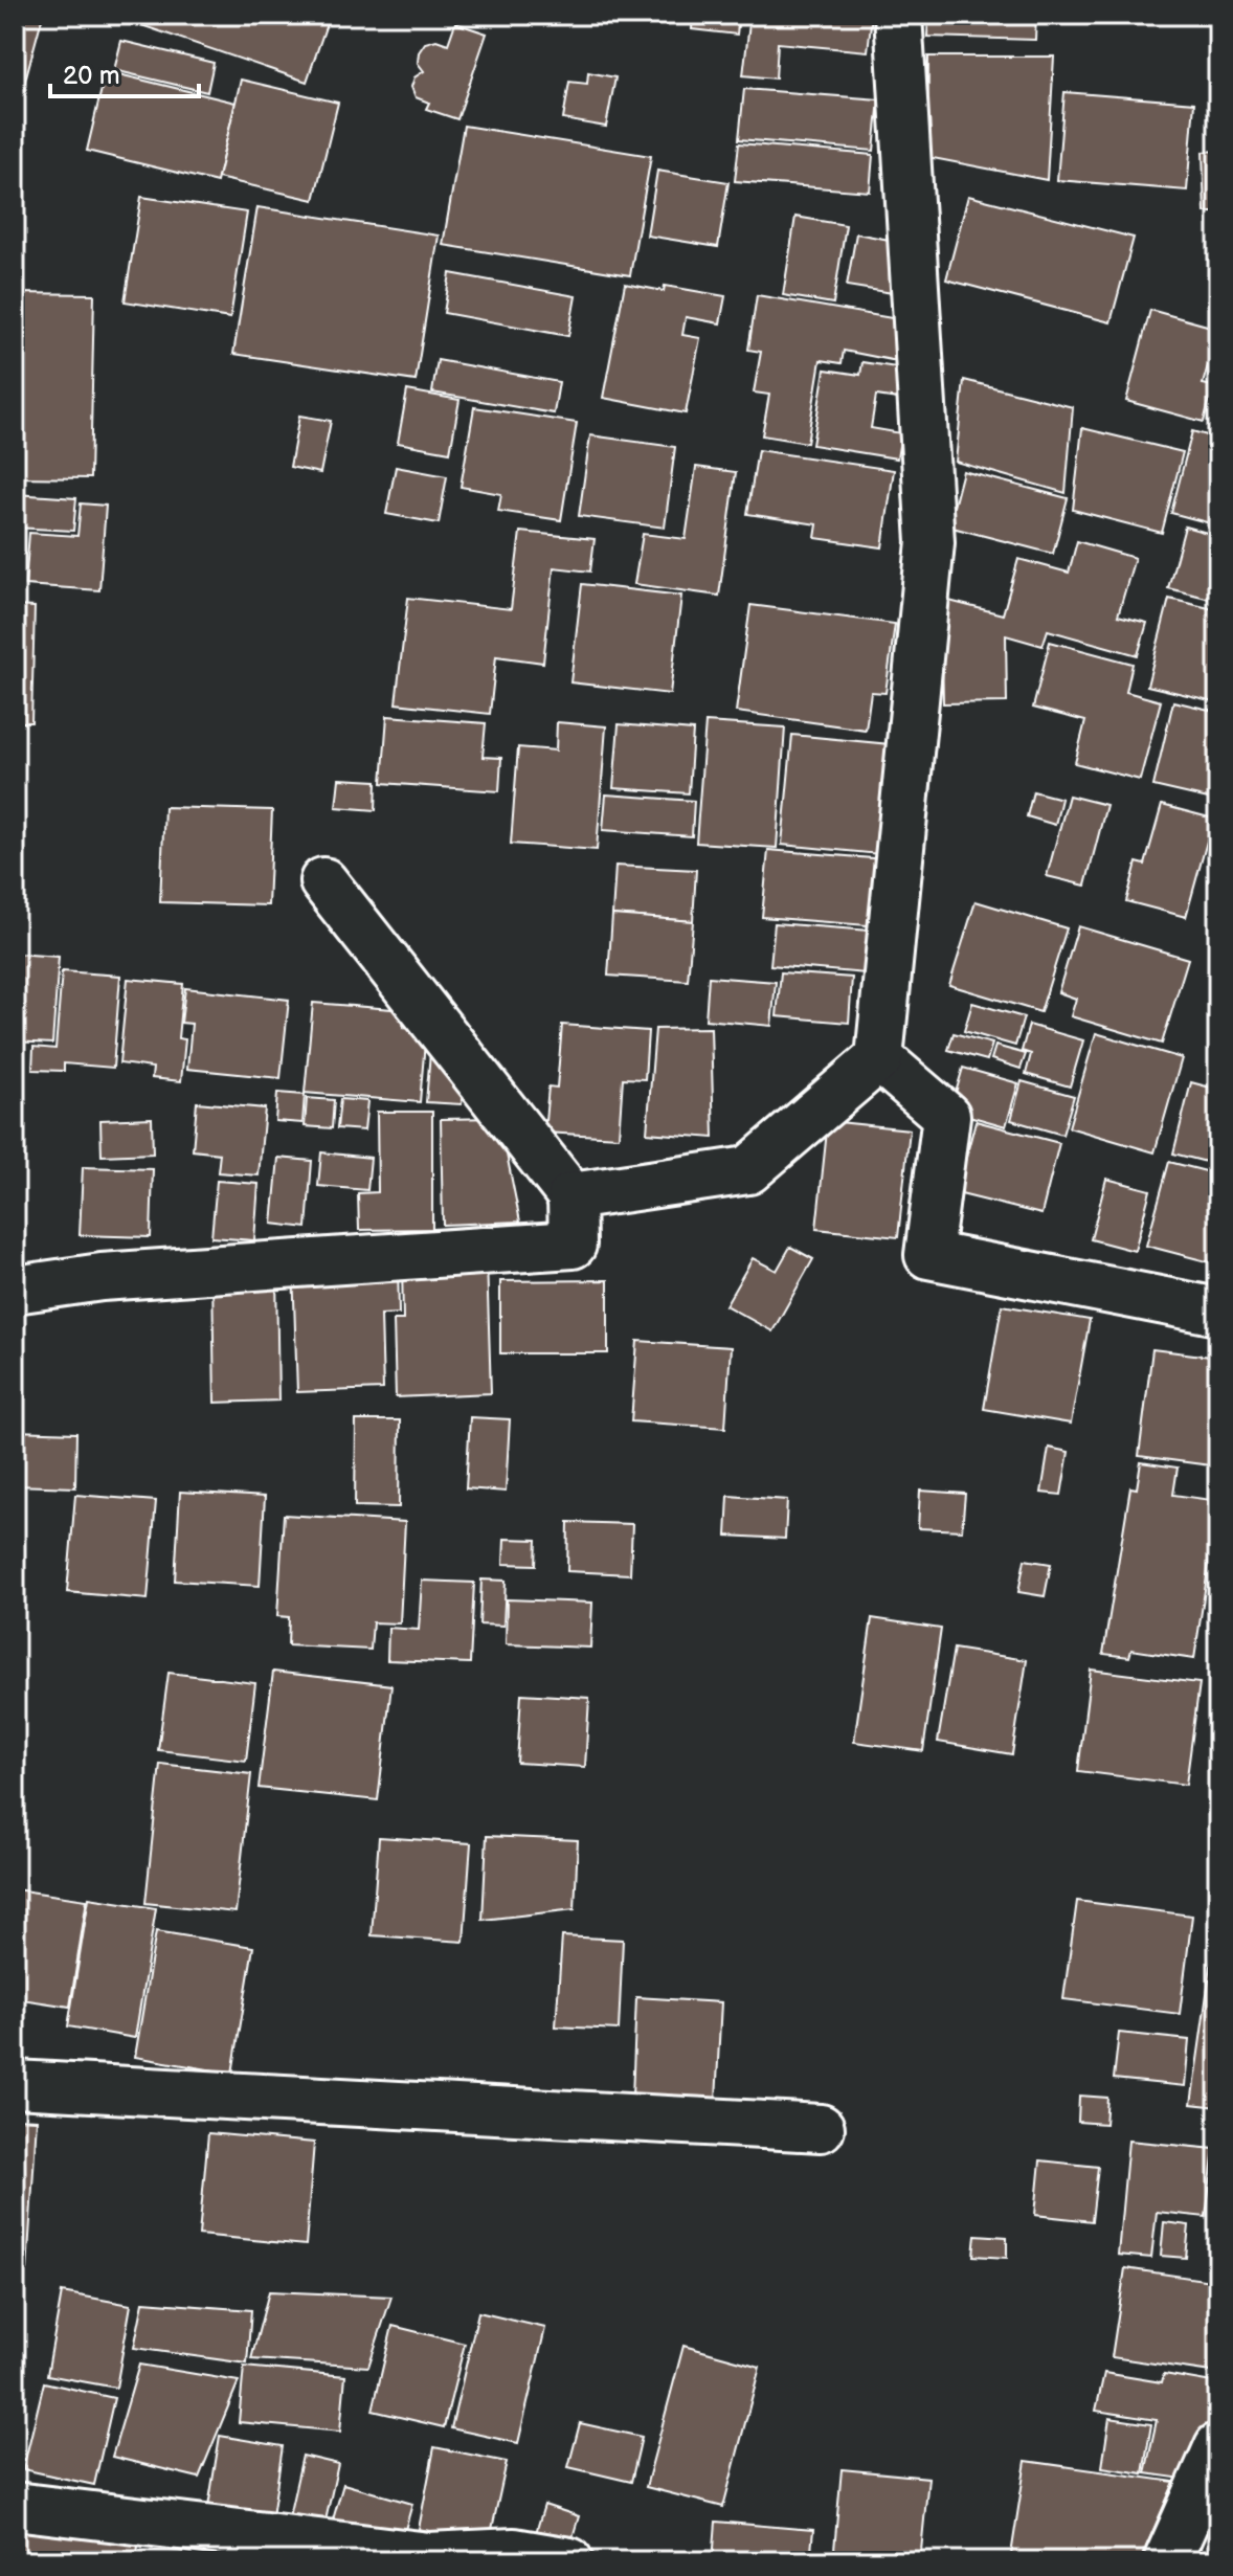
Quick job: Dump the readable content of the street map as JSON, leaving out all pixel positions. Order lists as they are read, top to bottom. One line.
{"scale_bar":"20 m"}
